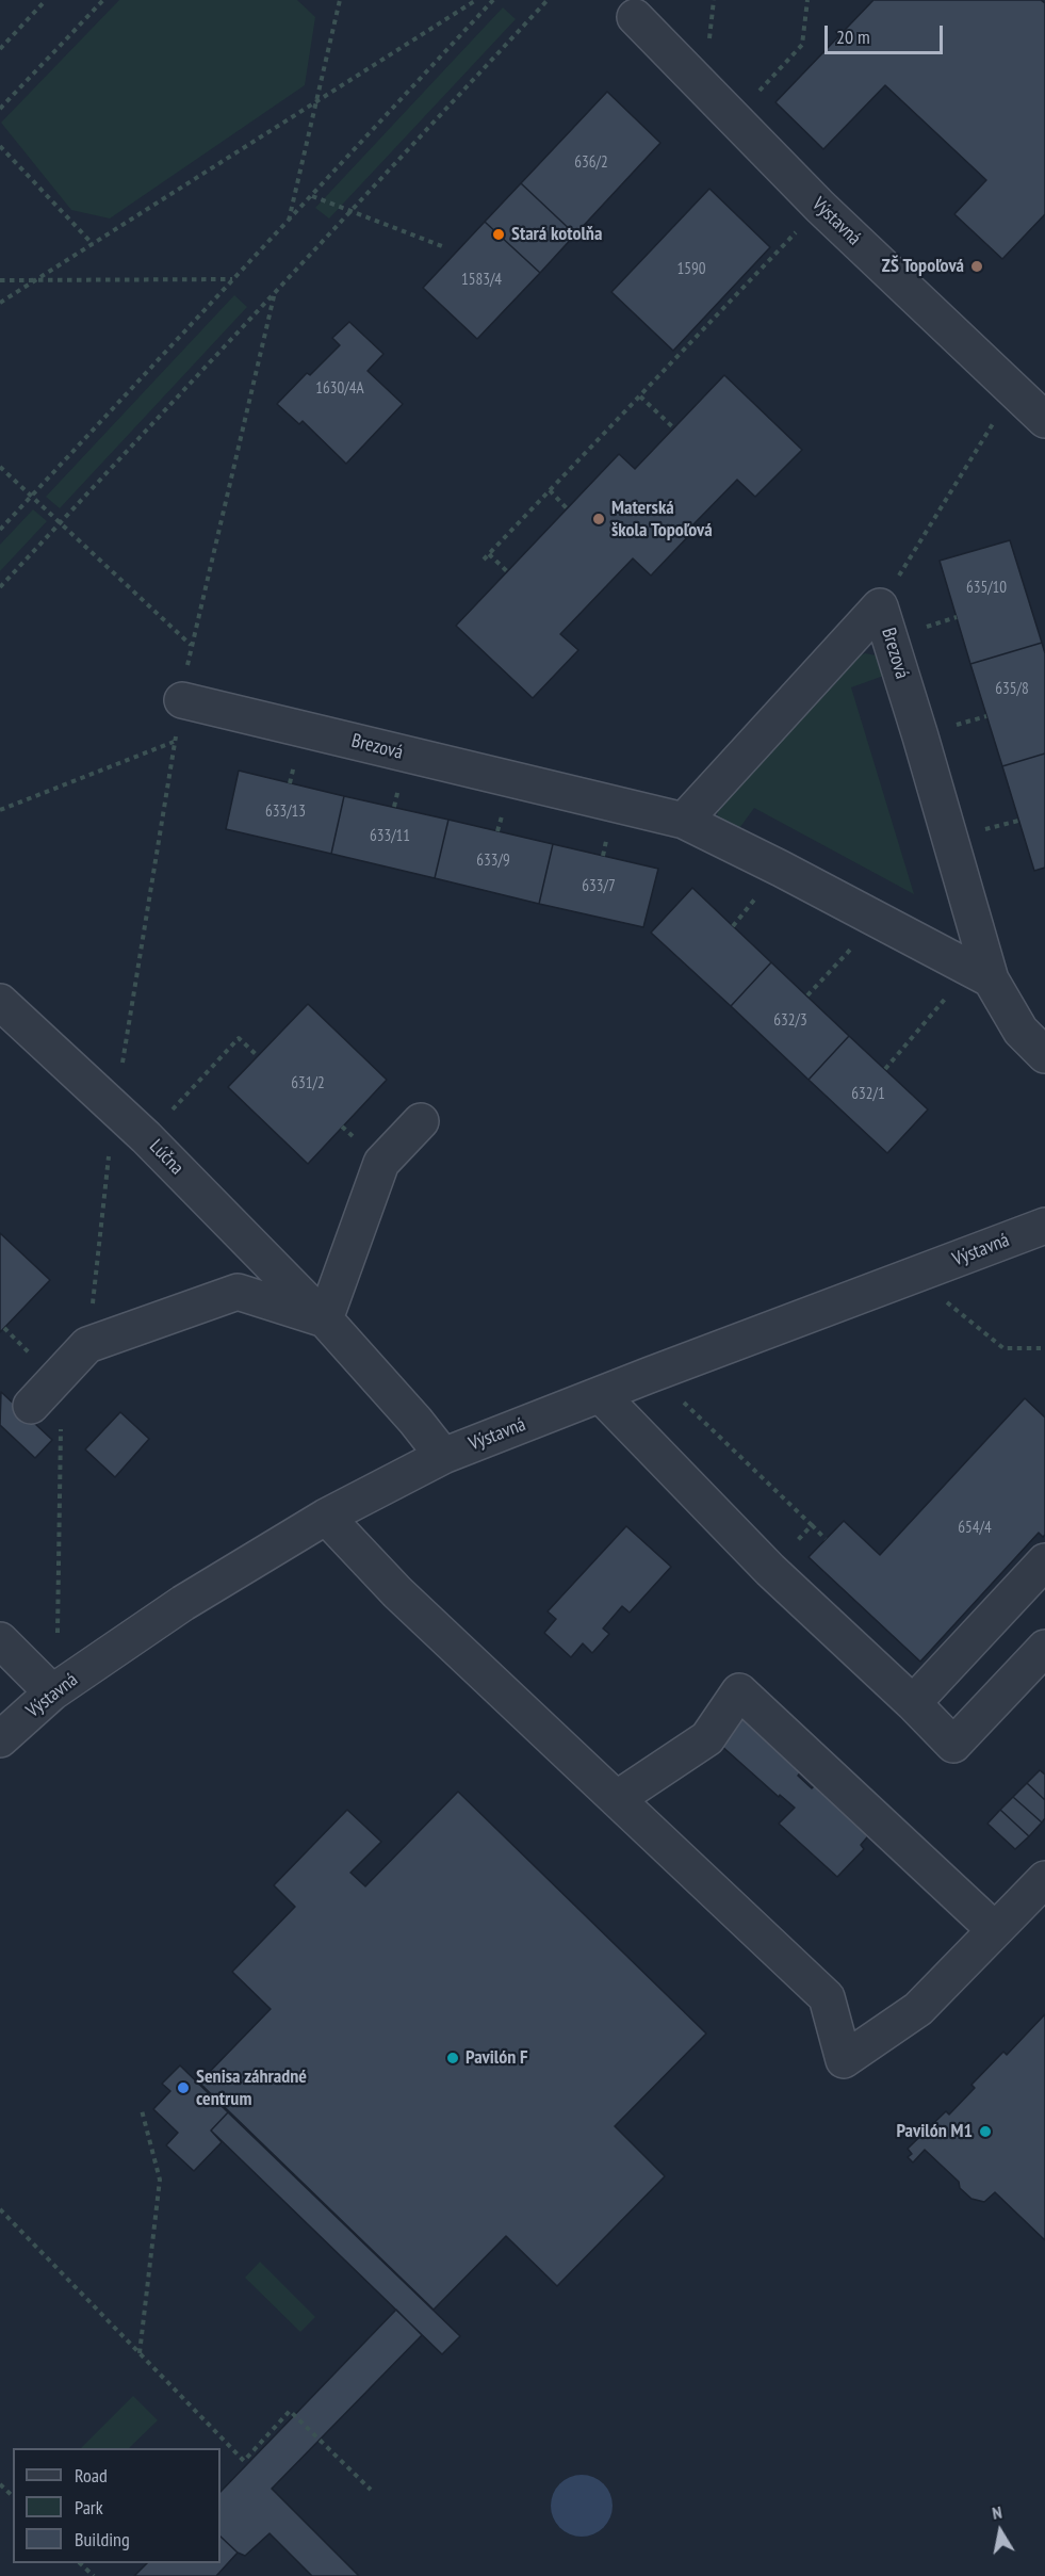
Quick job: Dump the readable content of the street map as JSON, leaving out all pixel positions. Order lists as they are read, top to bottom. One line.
{"streets":{"street":["Výstavná","Brezová","Lúčna"]},"crossings":[["Výstavná","Lúčna"]],"places":["Stará kotolňa","ZŠ Topoľová","Materská škola Topoľová","Pavilón F","Senisa záhradné centrum","Pavilón M1"],"house_numbers":["636/2","1590","1583/4","1630/4A","635/10","635/8","633/13","633/11","633/9","633/7","632/3","631/2","632/1","654/4"],"legend":["Road","Park","Building"],"scale_bar":"20 m","north":"top"}
